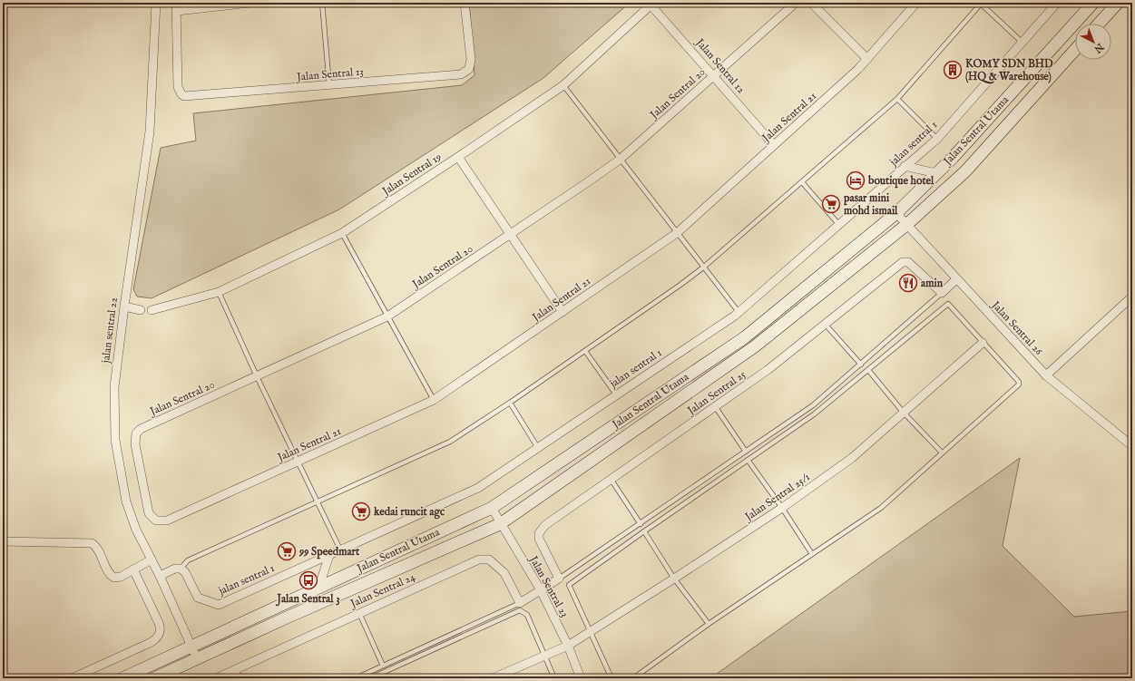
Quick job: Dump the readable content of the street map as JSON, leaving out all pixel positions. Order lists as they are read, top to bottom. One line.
{"streets":{"street":["Jalan Sentral 12","Jalan Sentral 13","Jalan Sentral 20","Jalan Sentral 21","Jalan Sentral Utama","jalan sentral 1","Jalan Sentral 19","Jalan Sentral 26","jalan sentral 22","Jalan Sentral 25","Jalan Sentral 25/1","Jalan Sentral 23","Jalan Sentral 24"]},"crossings":[["Jalan Sentral 12","Jalan Sentral 20"],["Jalan Sentral 12","Jalan Sentral 21"],["Jalan Sentral 12","Jalan Sentral 19"],["Jalan Sentral 20","Jalan Sentral 21"],["Jalan Sentral Utama","Jalan Sentral 26"],["Jalan Sentral Utama","jalan sentral 22"],["Jalan Sentral Utama","Jalan Sentral 23"],["Jalan Sentral 25/1","Jalan Sentral 23"]],"places":{"building":["KOMY SDN BHD (HQ & Warehouse)"],"hotel":["boutique hotel"],"supermarket":["pasar mini mohd ismail","kedai runcit agc","99 Speedmart"],"restaurant":["amin"],"bus stop":["Jalan Sentral 3"]},"north":"bottom right"}
